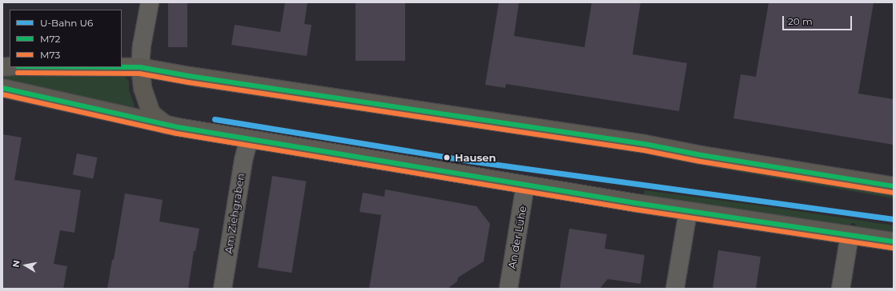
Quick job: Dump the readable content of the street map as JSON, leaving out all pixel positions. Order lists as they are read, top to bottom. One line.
{"streets":{"street":["Am Ziehgraben","An der Lühe"]},"places":["Hausen"],"lines":["transit line M72","transit line M73","metro line U6"],"legend":["U-Bahn U6","M72","M73"],"scale_bar":"20 m","north":"left"}
